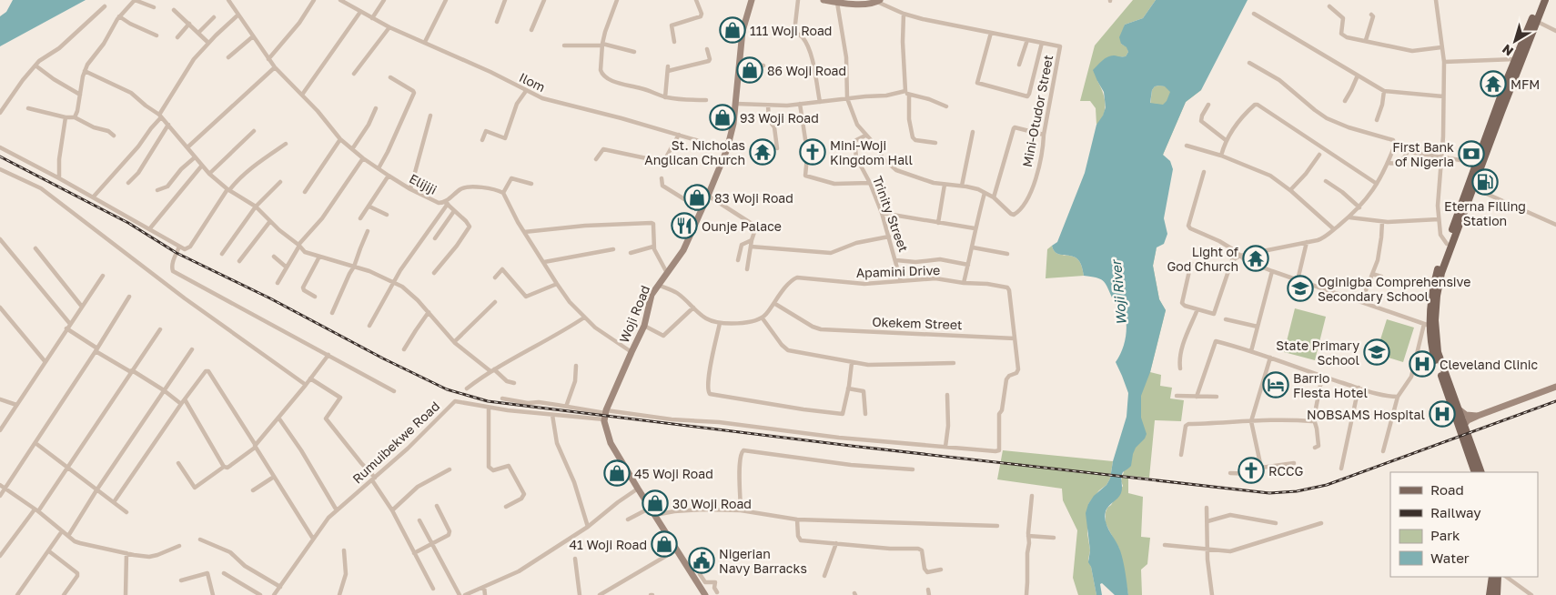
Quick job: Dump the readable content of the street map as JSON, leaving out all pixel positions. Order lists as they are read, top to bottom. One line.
{"streets":{"main road":["Woji Road"],"street":["Ilom","Mini-Otudor Street","Elijiji","Trinity Street","Apamini Drive","Okekem Street","Rumuibekwe Road"]},"crossings":[["Ilom","Woji Road"],["Mini-Otudor Street","Trinity Street"],["Trinity Street","Apamini Drive"],["Apamini Drive","Okekem Street"],["Woji Road","Rumuibekwe Road"]],"water":["Woji River"],"places":{"shop":["111 Woji Road","86 Woji Road","93 Woji Road","83 Woji Road","45 Woji Road","30 Woji Road","41 Woji Road"],"temple":["MFM","St. Nicholas Anglican Church","Light of God Church"],"church":["Mini-Woji Kingdom Hall","RCCG"],"bank":["First Bank of Nigeria"],"fuel station":["Eterna Filling Station"],"restaurant":["Ounje Palace"],"school or university":["Oginigba Comprehensive Secondary School","State Primary School"],"hospital":["Cleveland Clinic","NOBSAMS Hospital"],"hotel":["Barrio Fiesta Hotel"],"public building":["Nigerian Navy Barracks"]},"legend":["Road","Railway","Park","Water"],"north":"bottom left"}
